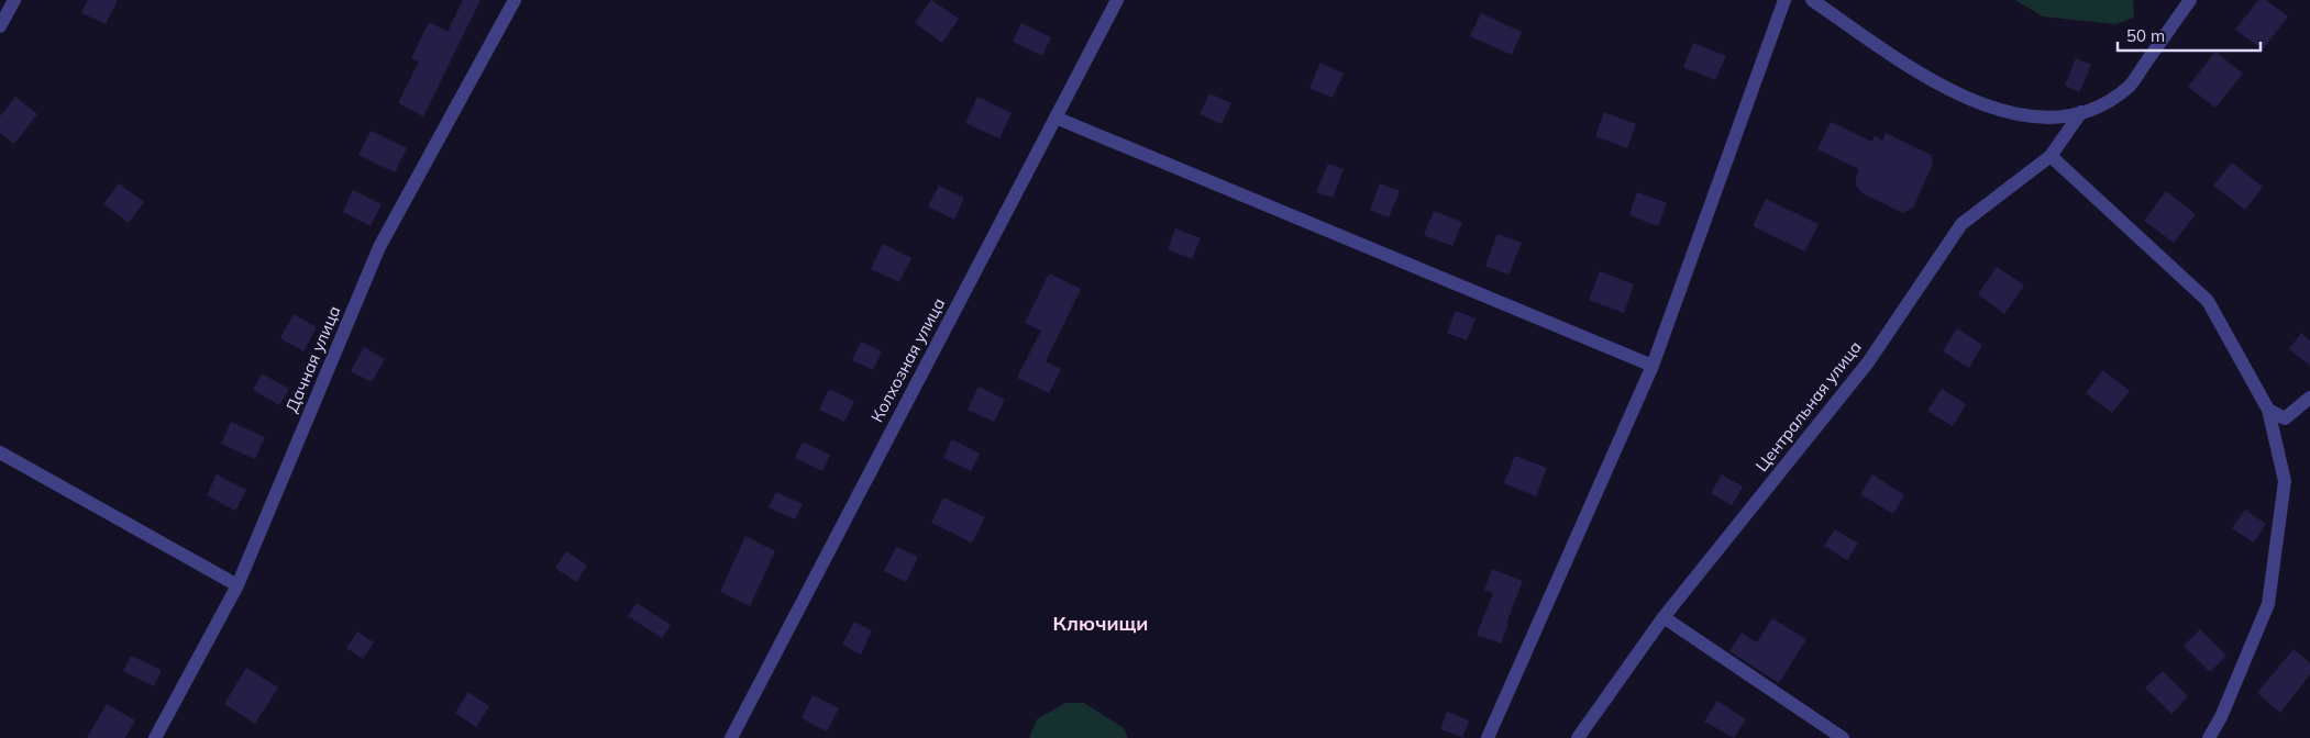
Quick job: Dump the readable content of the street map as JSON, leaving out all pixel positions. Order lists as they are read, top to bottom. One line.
{"streets":{"street":["Дачная улица","Колхозная улица","Центральная улица"]},"districts":["Ключищи"],"scale_bar":"50 m"}
